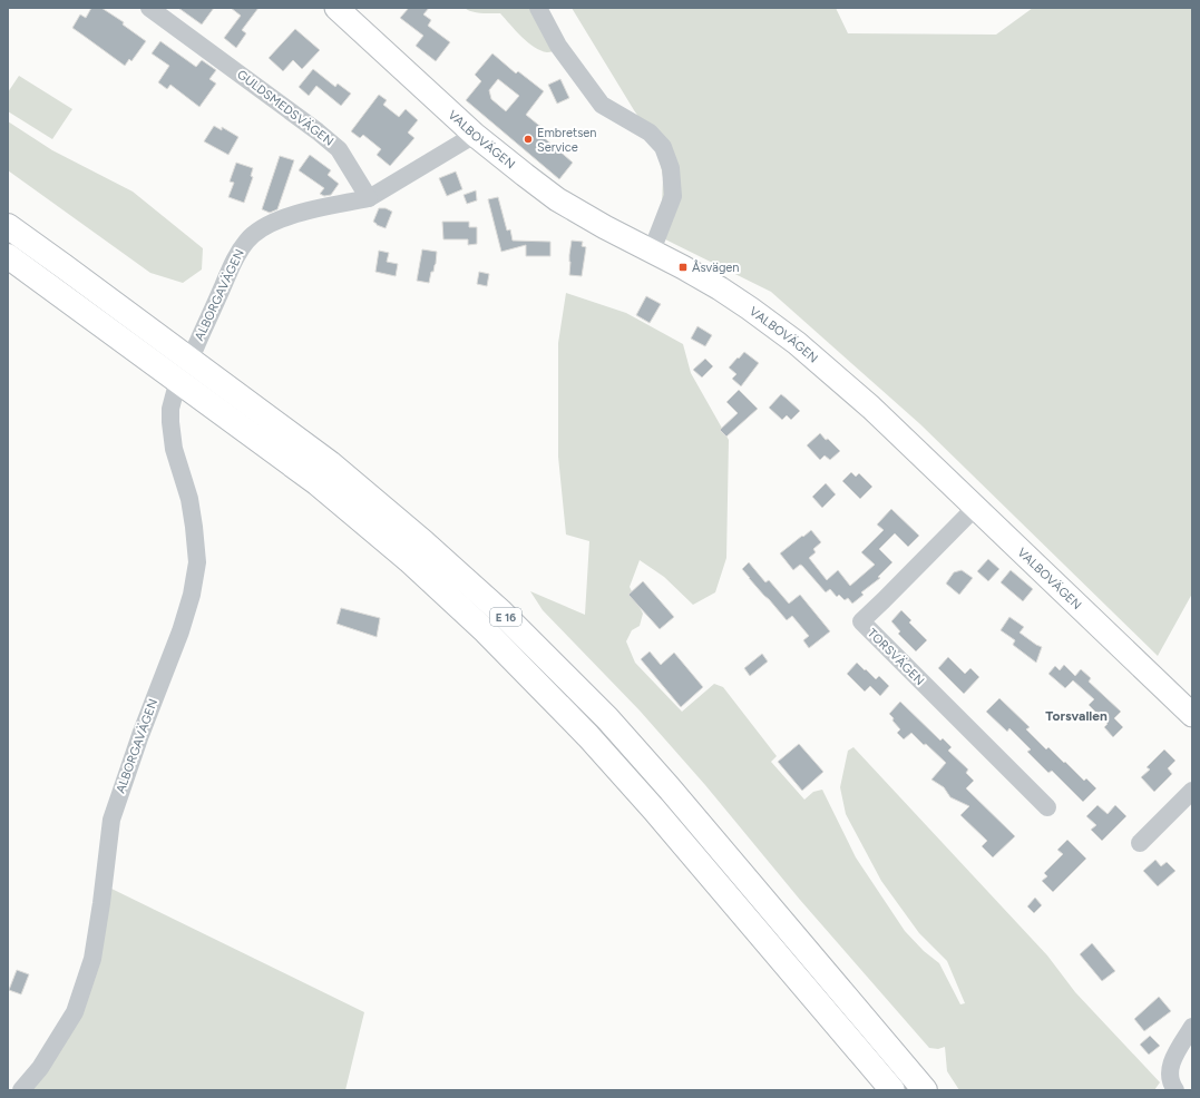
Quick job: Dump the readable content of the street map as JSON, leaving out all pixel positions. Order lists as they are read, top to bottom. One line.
{"streets":{"highway":["E 16"],"main road":["VALBOVÄGEN"],"street":["GULDSMEDSVÄGEN","ALBORGAVÄGEN","TORSVÄGEN"]},"crossings":[["GULDSMEDSVÄGEN","ALBORGAVÄGEN"],["VALBOVÄGEN","TORSVÄGEN"]],"districts":["Torsvallen"],"places":{"other":["Embretsen Service"],"transit":["Åsvägen"]}}
